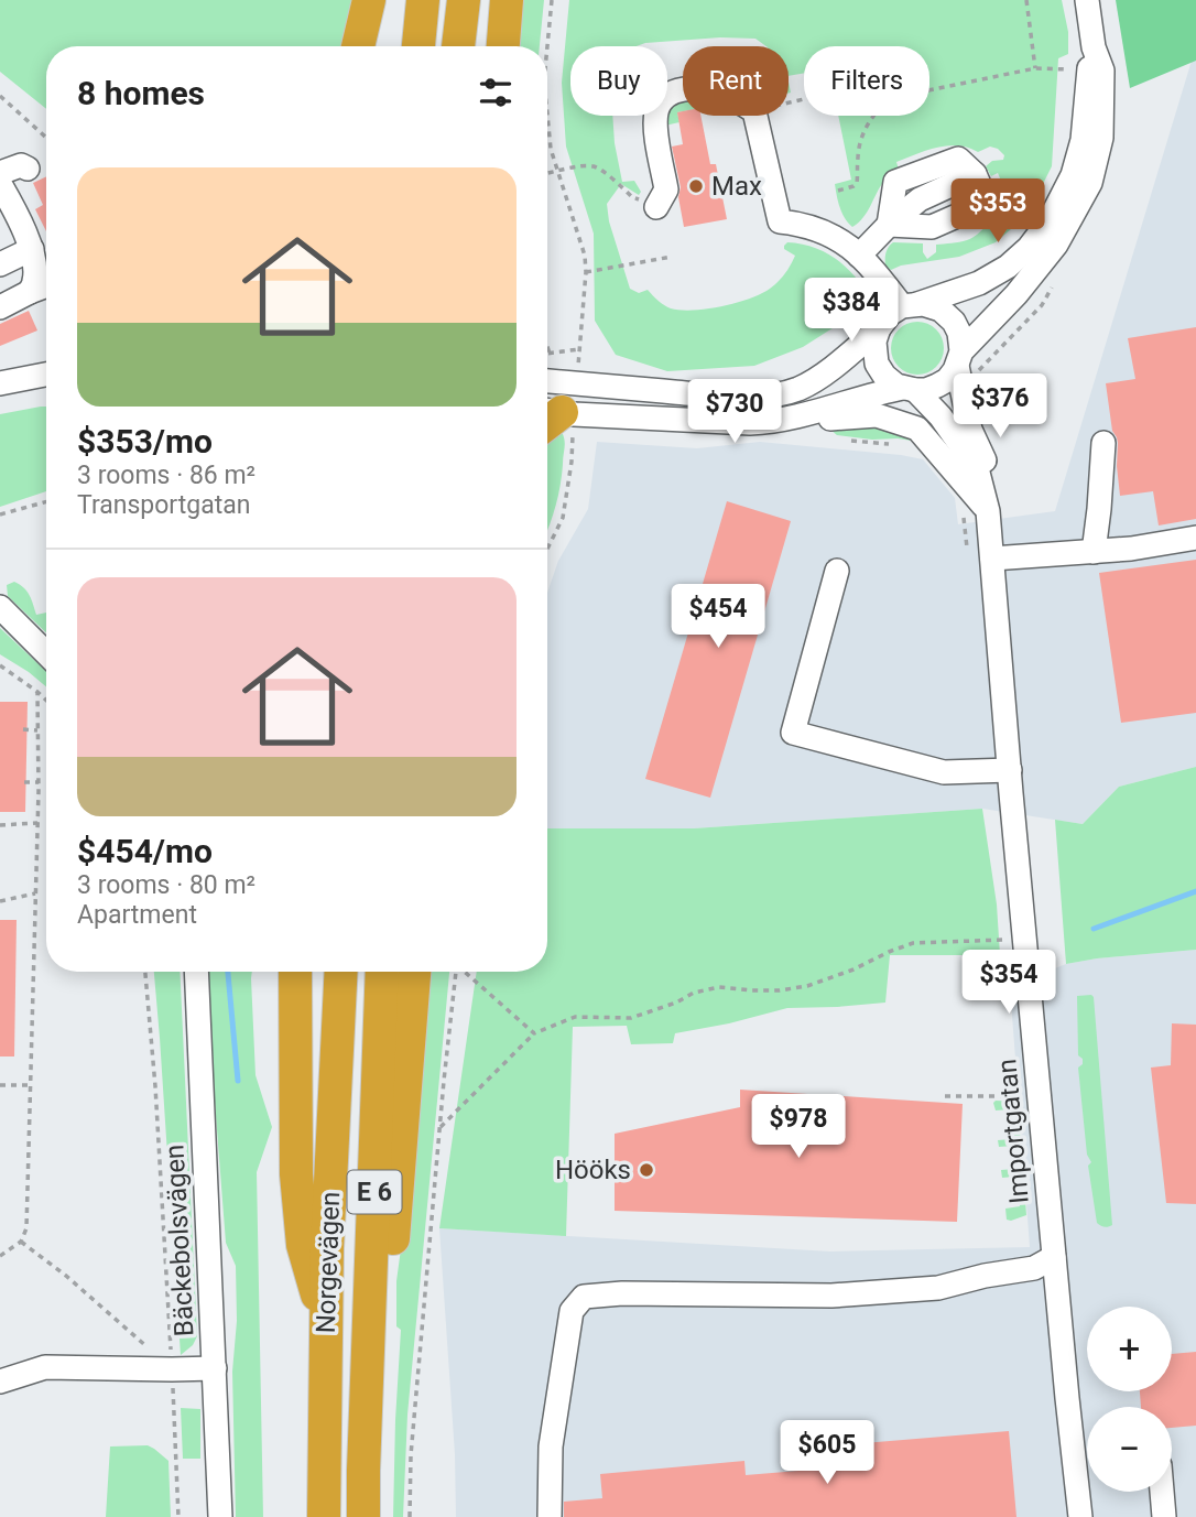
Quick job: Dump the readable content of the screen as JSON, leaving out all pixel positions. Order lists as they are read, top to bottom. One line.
{"streets":{"highway":["E 6","Norgevägen"],"street":["Importgatan","Bäckebolsvägen"]},"places":["Max","Hööks"],"page":{"chip":["Buy","Rent","Filters"],"heading":"8 homes","list":[{"name":"$353/mo","note":"3 rooms · 86 m² · Transportgatan"},{"name":"$454/mo","note":"3 rooms · 80 m² · Apartment"}],"price":["$353","$384","$376","$730","$454","$354","$978","$605"],"map_buttons":["+","−"]}}
